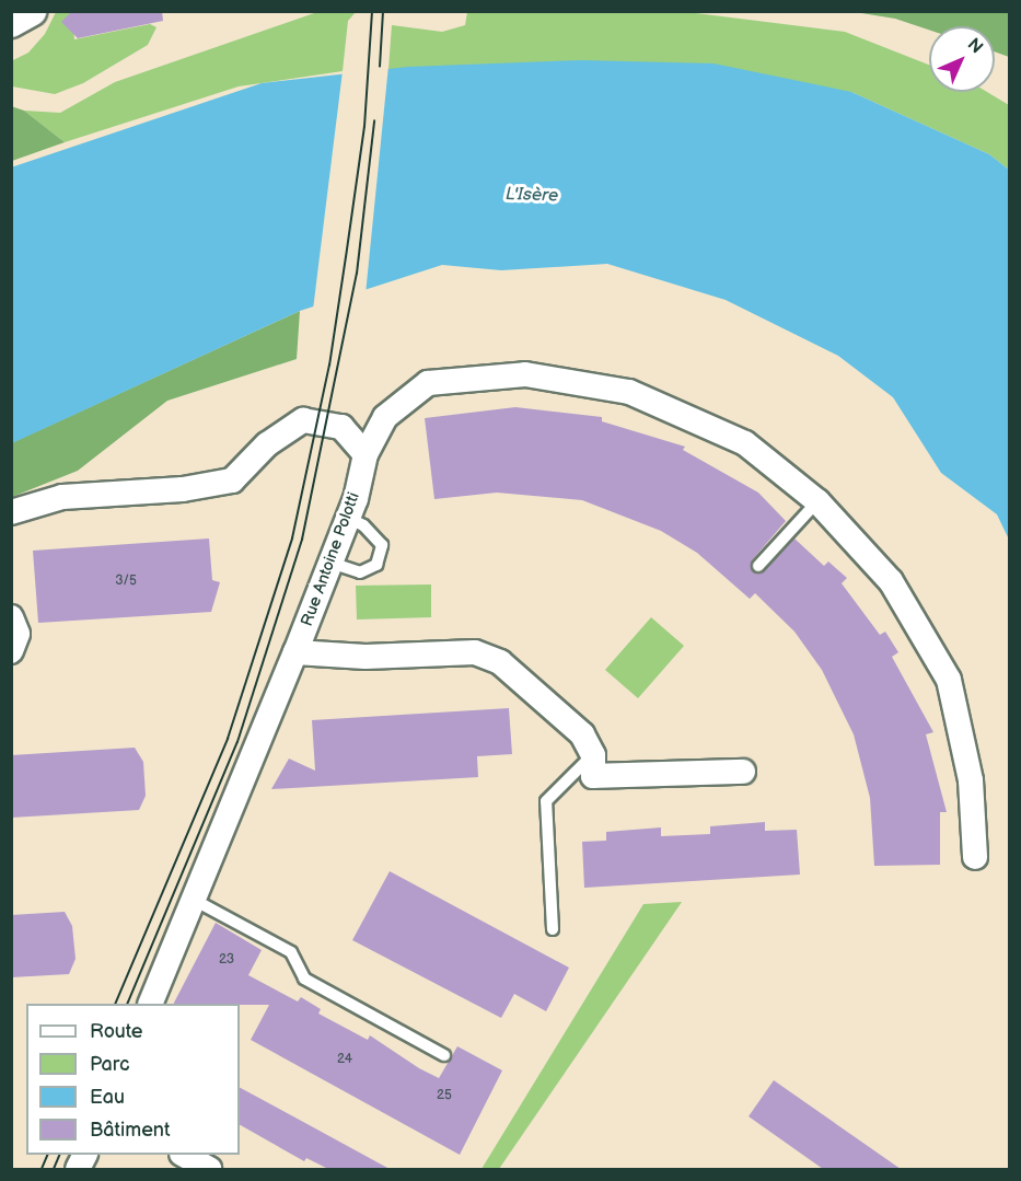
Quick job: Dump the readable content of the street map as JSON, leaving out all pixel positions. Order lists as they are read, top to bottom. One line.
{"streets":{"street":["Rue Antoine Polotti"]},"water":["L'Isère"],"house_numbers":["3/5","23","24","25"],"legend":["Route","Parc","Eau","Bâtiment"],"north":"top right"}
